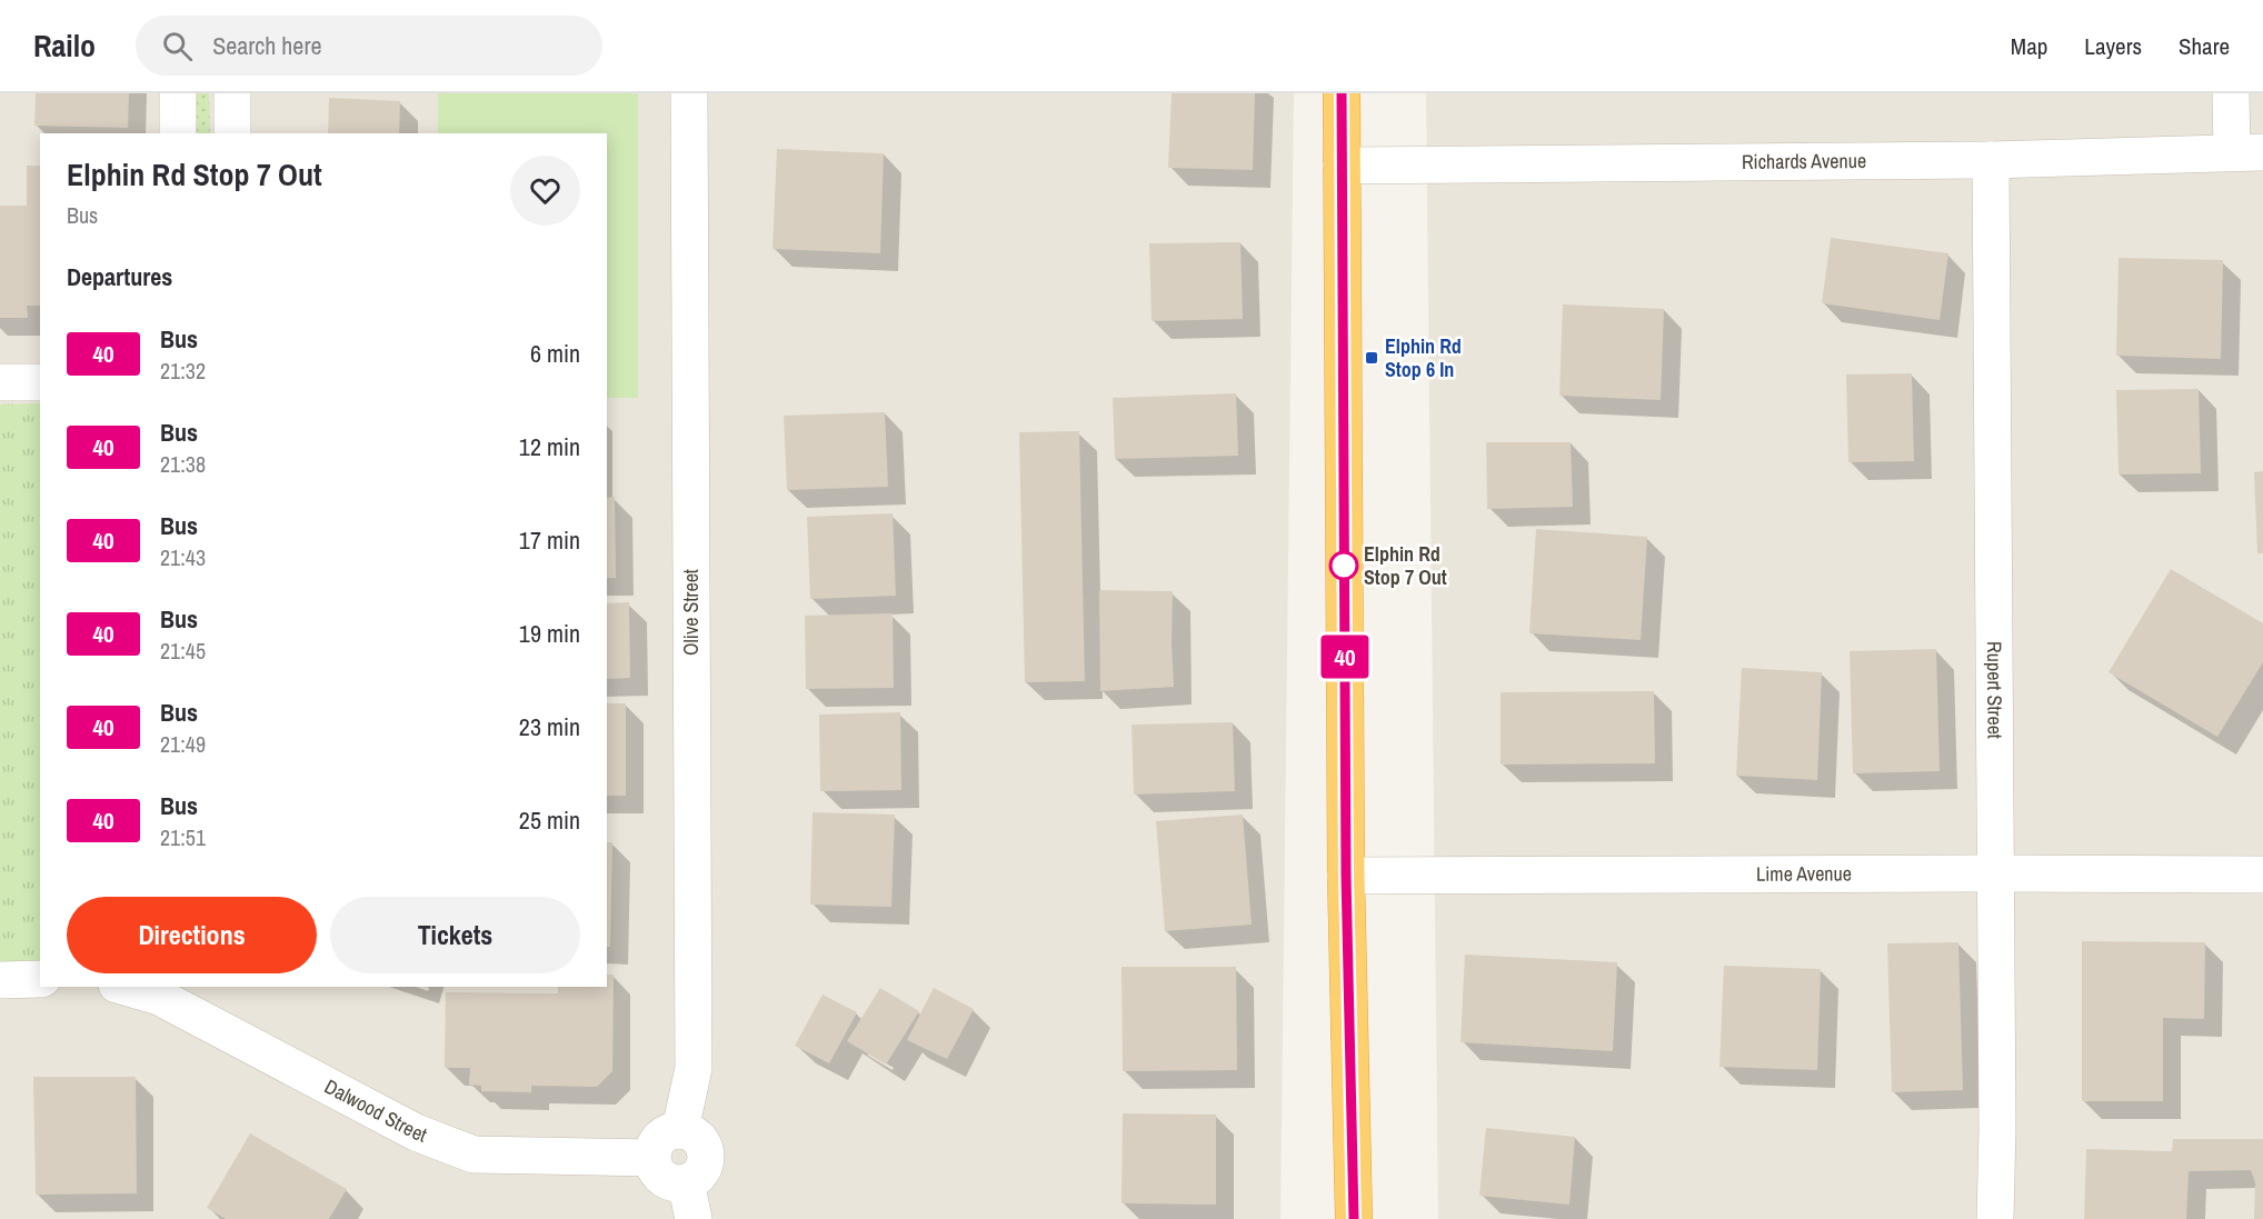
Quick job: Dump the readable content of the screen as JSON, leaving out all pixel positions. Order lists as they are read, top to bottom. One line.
{"streets":{"street":["Richards Avenue","Olive Street","Rupert Street","Lime Avenue","Dalwood Street"]},"crossings":[["Richards Avenue","Rupert Street"],["Olive Street","Dalwood Street"],["Rupert Street","Lime Avenue"]],"places":{"transit":["Elphin Rd Stop 6 In"],"other":["Elphin Rd Stop 7 Out"]},"lines":["bus line 40"],"page":{"header":"Railo","search":"Search here","nav":["Map","Layers","Share"],"on_map":"40","heading":[["Elphin Rd Stop 7 Out","Bus"],"Departures"],"list":[{"mark":"40","name":"Bus","note":"21:32","value":"6 min"},{"mark":"40","name":"Bus","note":"21:38","value":"12 min"},{"mark":"40","name":"Bus","note":"21:43","value":"17 min"},{"mark":"40","name":"Bus","note":"21:45","value":"19 min"},{"mark":"40","name":"Bus","note":"21:49","value":"23 min"},{"mark":"40","name":"Bus","note":"21:51","value":"25 min"}],"buttons":["Directions","Tickets"]}}
